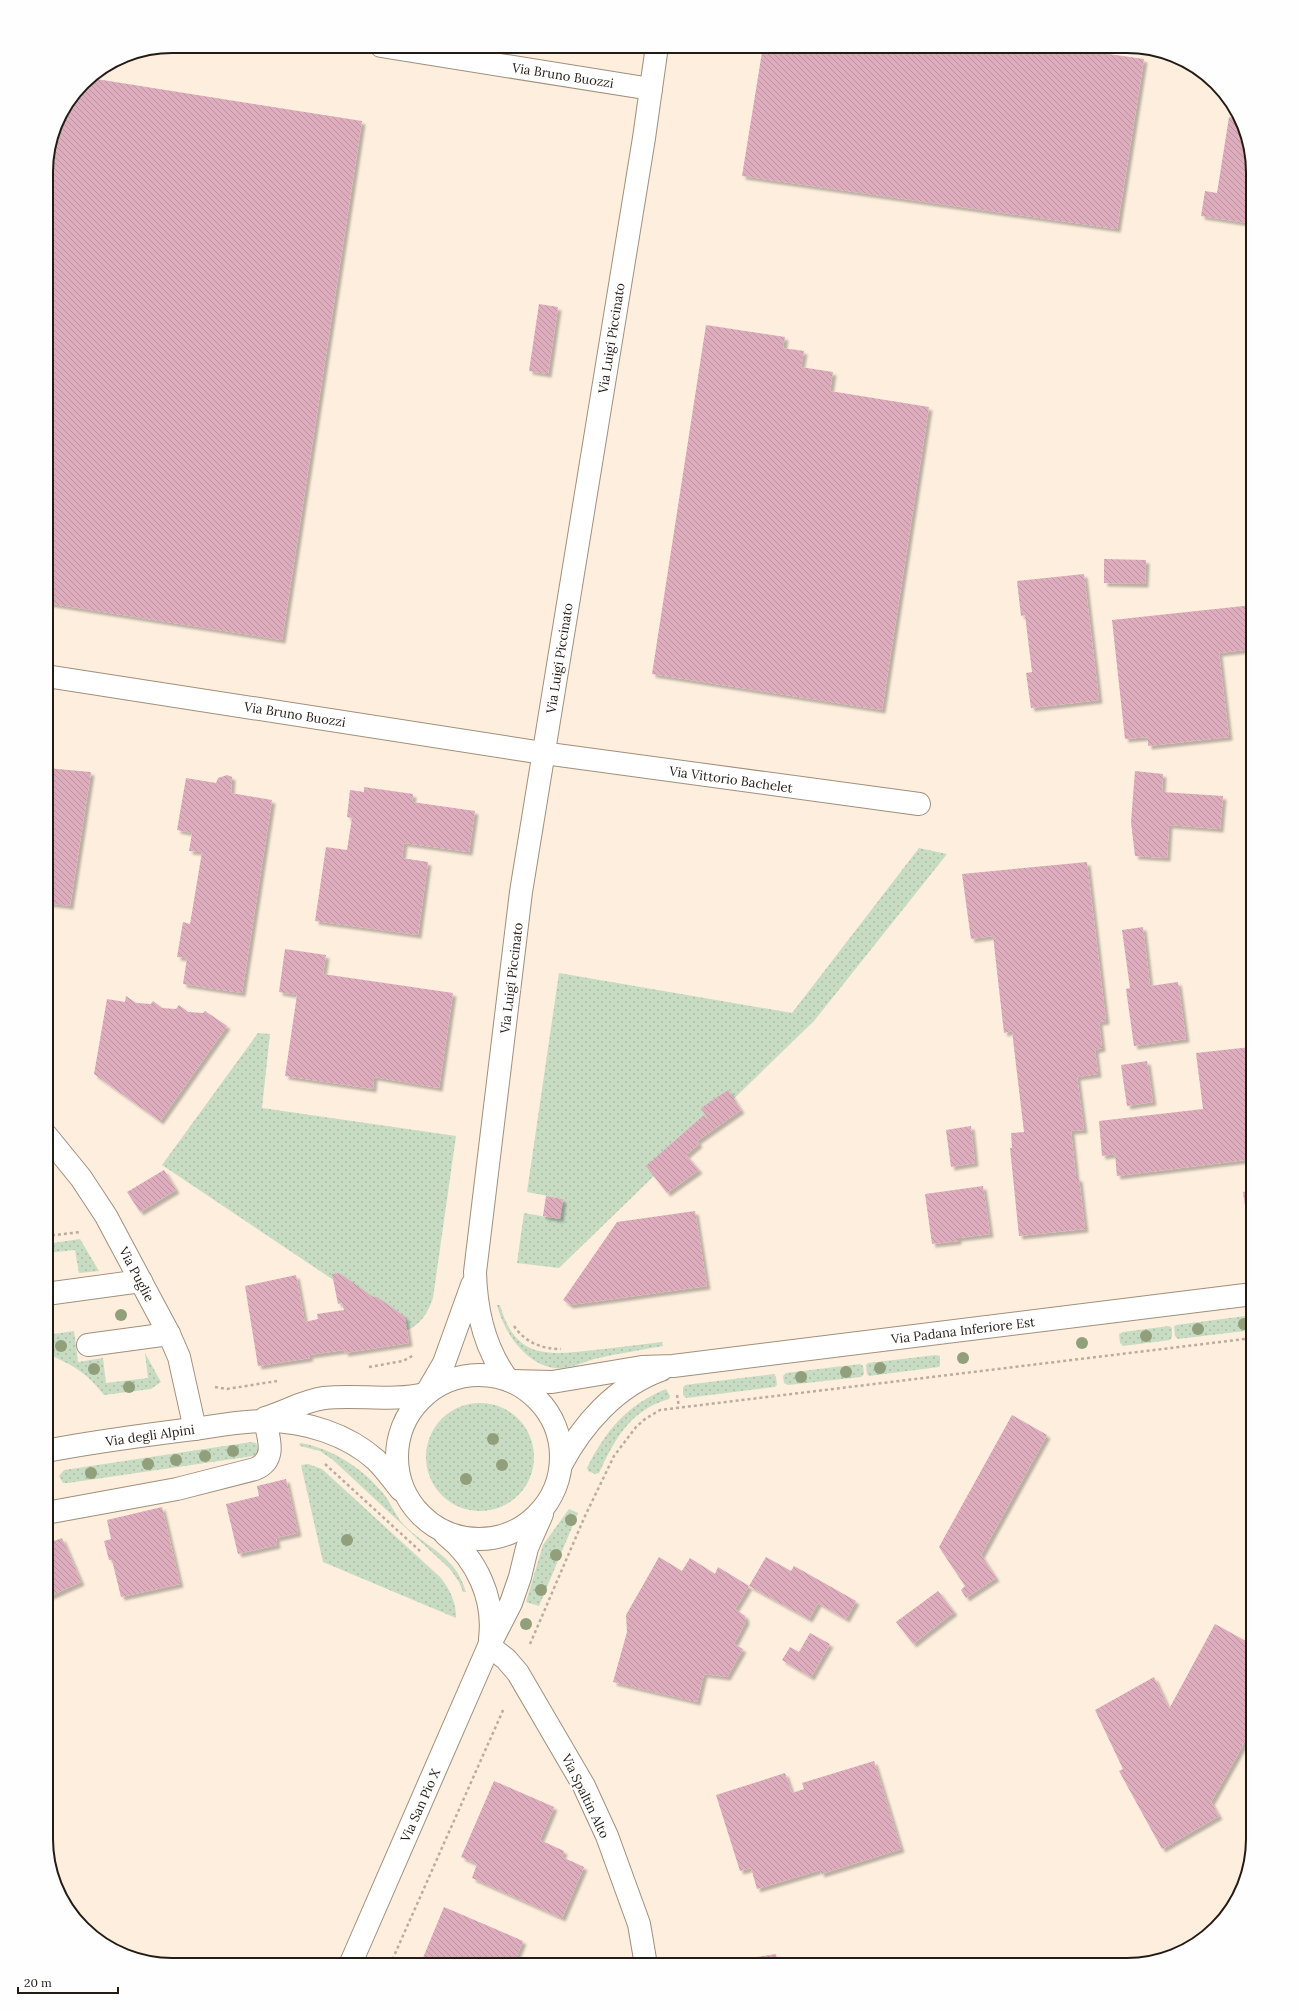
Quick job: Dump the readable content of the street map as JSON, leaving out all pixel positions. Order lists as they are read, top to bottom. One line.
{"streets":{"street":["Via Bruno Buozzi","Via Luigi Piccinato","Via Vittorio Bachelet","Via Puglie","Via Padana Inferiore Est","Via degli Alpini","Via Spaltin Alto","Via San Pio X"]},"crossings":[["Via Bruno Buozzi","Via Luigi Piccinato"],["Via Bruno Buozzi","Via Vittorio Bachelet"],["Via Luigi Piccinato","Via Vittorio Bachelet"],["Via Luigi Piccinato","Via Padana Inferiore Est"],["Via Luigi Piccinato","Via degli Alpini"],["Via Puglie","Via degli Alpini"],["Via degli Alpini","Via San Pio X"],["Via Spaltin Alto","Via San Pio X"]],"scale_bar":"20 m"}
